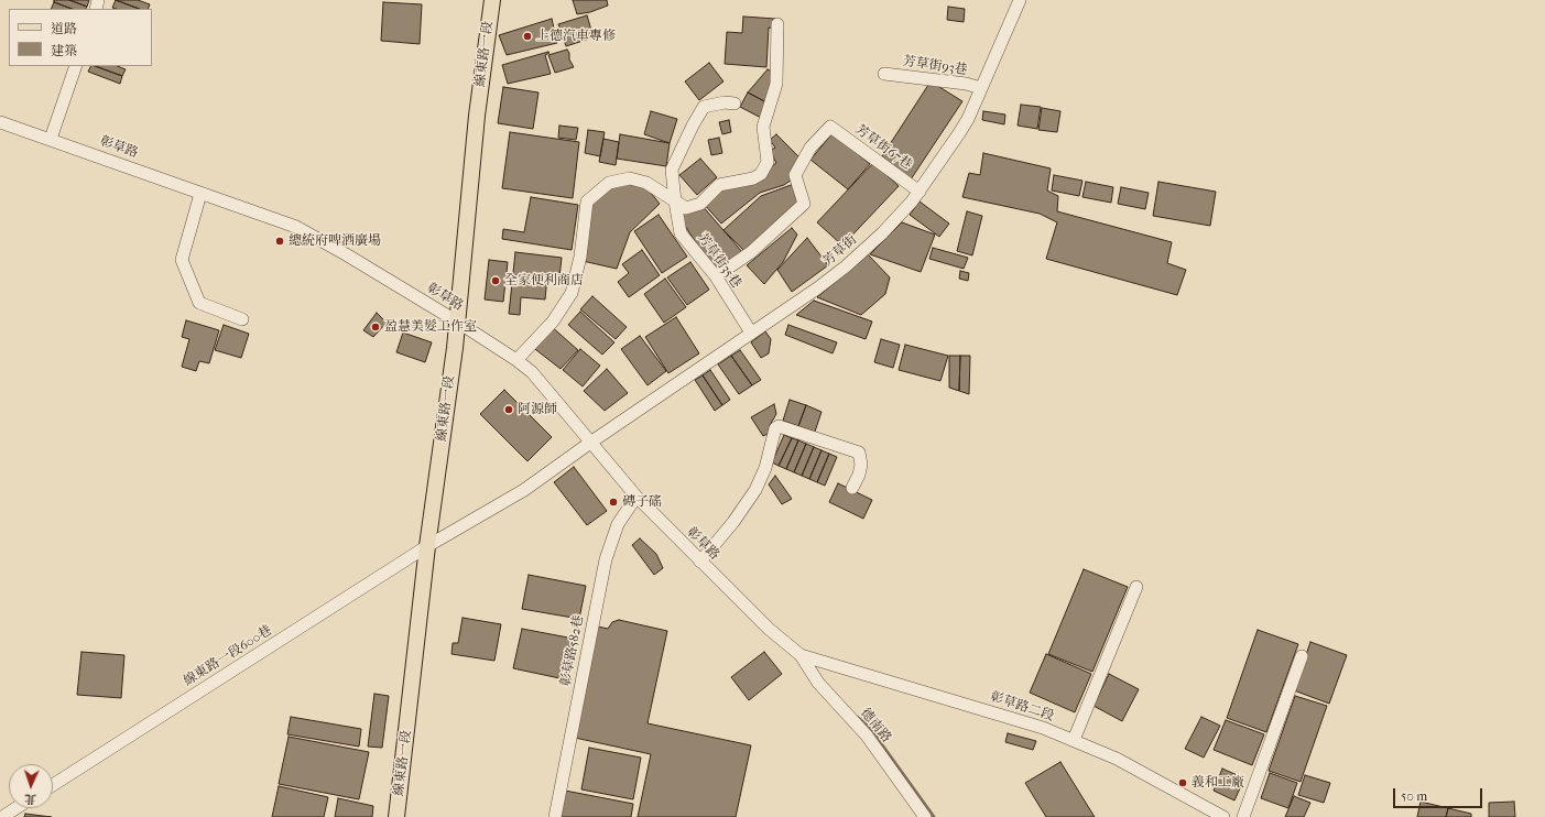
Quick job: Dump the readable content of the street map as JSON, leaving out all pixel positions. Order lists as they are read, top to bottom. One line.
{"streets":{"main road":["線東路一段"],"street":["芳草街93巷","彰草路","芳草街67巷","芳草街","芳草街35巷","彰草路582巷","線東路一段600巷","彰草路二段","德南路"]},"crossings":[["線東路一段","彰草路"],["線東路一段","線東路一段600巷"],["芳草街93巷","芳草街"],["彰草路","芳草街"],["彰草路","彰草路582巷"],["彰草路","線東路一段600巷"],["彰草路","彰草路二段"],["彰草路","德南路"],["芳草街67巷","芳草街"],["芳草街67巷","芳草街35巷"],["芳草街","芳草街35巷"],["芳草街","線東路一段600巷"],["彰草路二段","德南路"]],"places":["上德汽車專修","總統府啤酒廣場","全家便利商店","盈慧美髮工作室","阿源師","磚子磘","義和工廠"],"legend":["道路","建築"],"scale_bar":"50 m","north":"bottom"}
